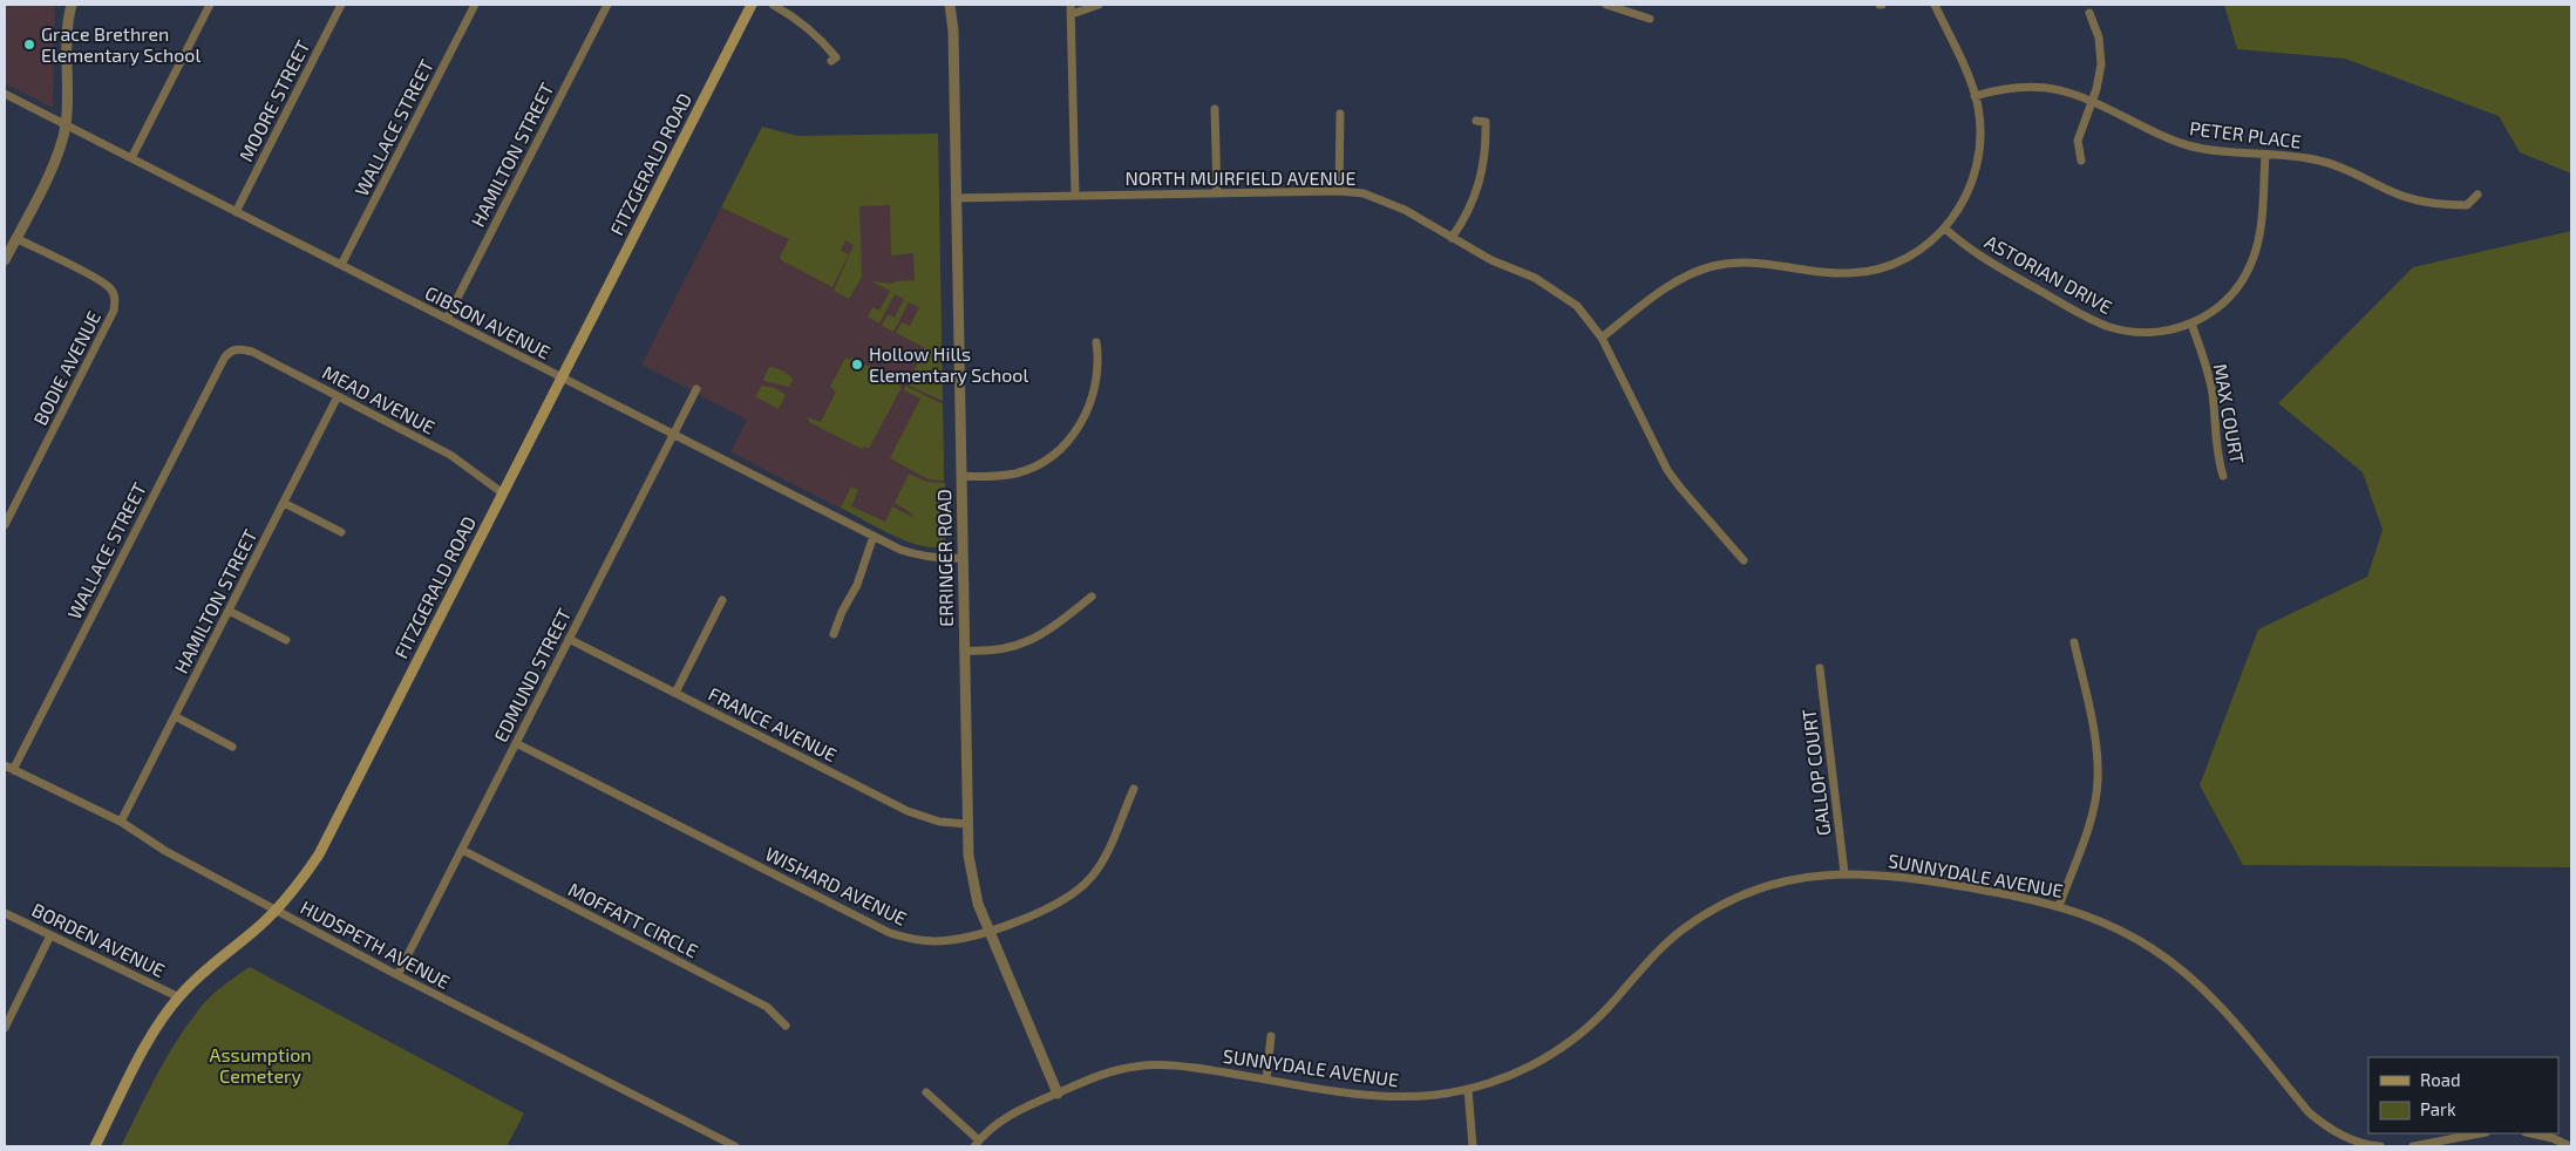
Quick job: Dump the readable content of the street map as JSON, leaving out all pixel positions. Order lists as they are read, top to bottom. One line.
{"streets":{"main road":["FITZGERALD ROAD"],"street":["MOORE STREET","WALLACE STREET","PETER PLACE","HAMILTON STREET","NORTH MUIRFIELD AVENUE","ASTORIAN DRIVE","GIBSON AVENUE","BODIE AVENUE","MEAD AVENUE","MAX COURT","ERRINGER ROAD","EDMUND STREET","FRANCE AVENUE","GALLOP COURT","SUNNYDALE AVENUE","WISHARD AVENUE","MOFFATT CIRCLE","BORDEN AVENUE","HUDSPETH AVENUE"]},"crossings":[["MOORE STREET","GIBSON AVENUE"],["WALLACE STREET","GIBSON AVENUE"],["WALLACE STREET","MEAD AVENUE"],["WALLACE STREET","HUDSPETH AVENUE"],["PETER PLACE","ASTORIAN DRIVE"],["HAMILTON STREET","GIBSON AVENUE"],["HAMILTON STREET","MEAD AVENUE"],["HAMILTON STREET","HUDSPETH AVENUE"],["FITZGERALD ROAD","GIBSON AVENUE"],["FITZGERALD ROAD","MEAD AVENUE"],["FITZGERALD ROAD","BORDEN AVENUE"],["FITZGERALD ROAD","HUDSPETH AVENUE"],["NORTH MUIRFIELD AVENUE","ERRINGER ROAD"],["ASTORIAN DRIVE","MAX COURT"],["GIBSON AVENUE","ERRINGER ROAD"],["GIBSON AVENUE","EDMUND STREET"],["ERRINGER ROAD","FRANCE AVENUE"],["ERRINGER ROAD","SUNNYDALE AVENUE"],["ERRINGER ROAD","WISHARD AVENUE"],["EDMUND STREET","FRANCE AVENUE"],["EDMUND STREET","WISHARD AVENUE"],["EDMUND STREET","MOFFATT CIRCLE"],["EDMUND STREET","HUDSPETH AVENUE"],["GALLOP COURT","SUNNYDALE AVENUE"]],"parks":["Assumption Cemetery"],"places":["Grace Brethren Elementary School","Hollow Hills Elementary School"],"legend":["Road","Park"]}
